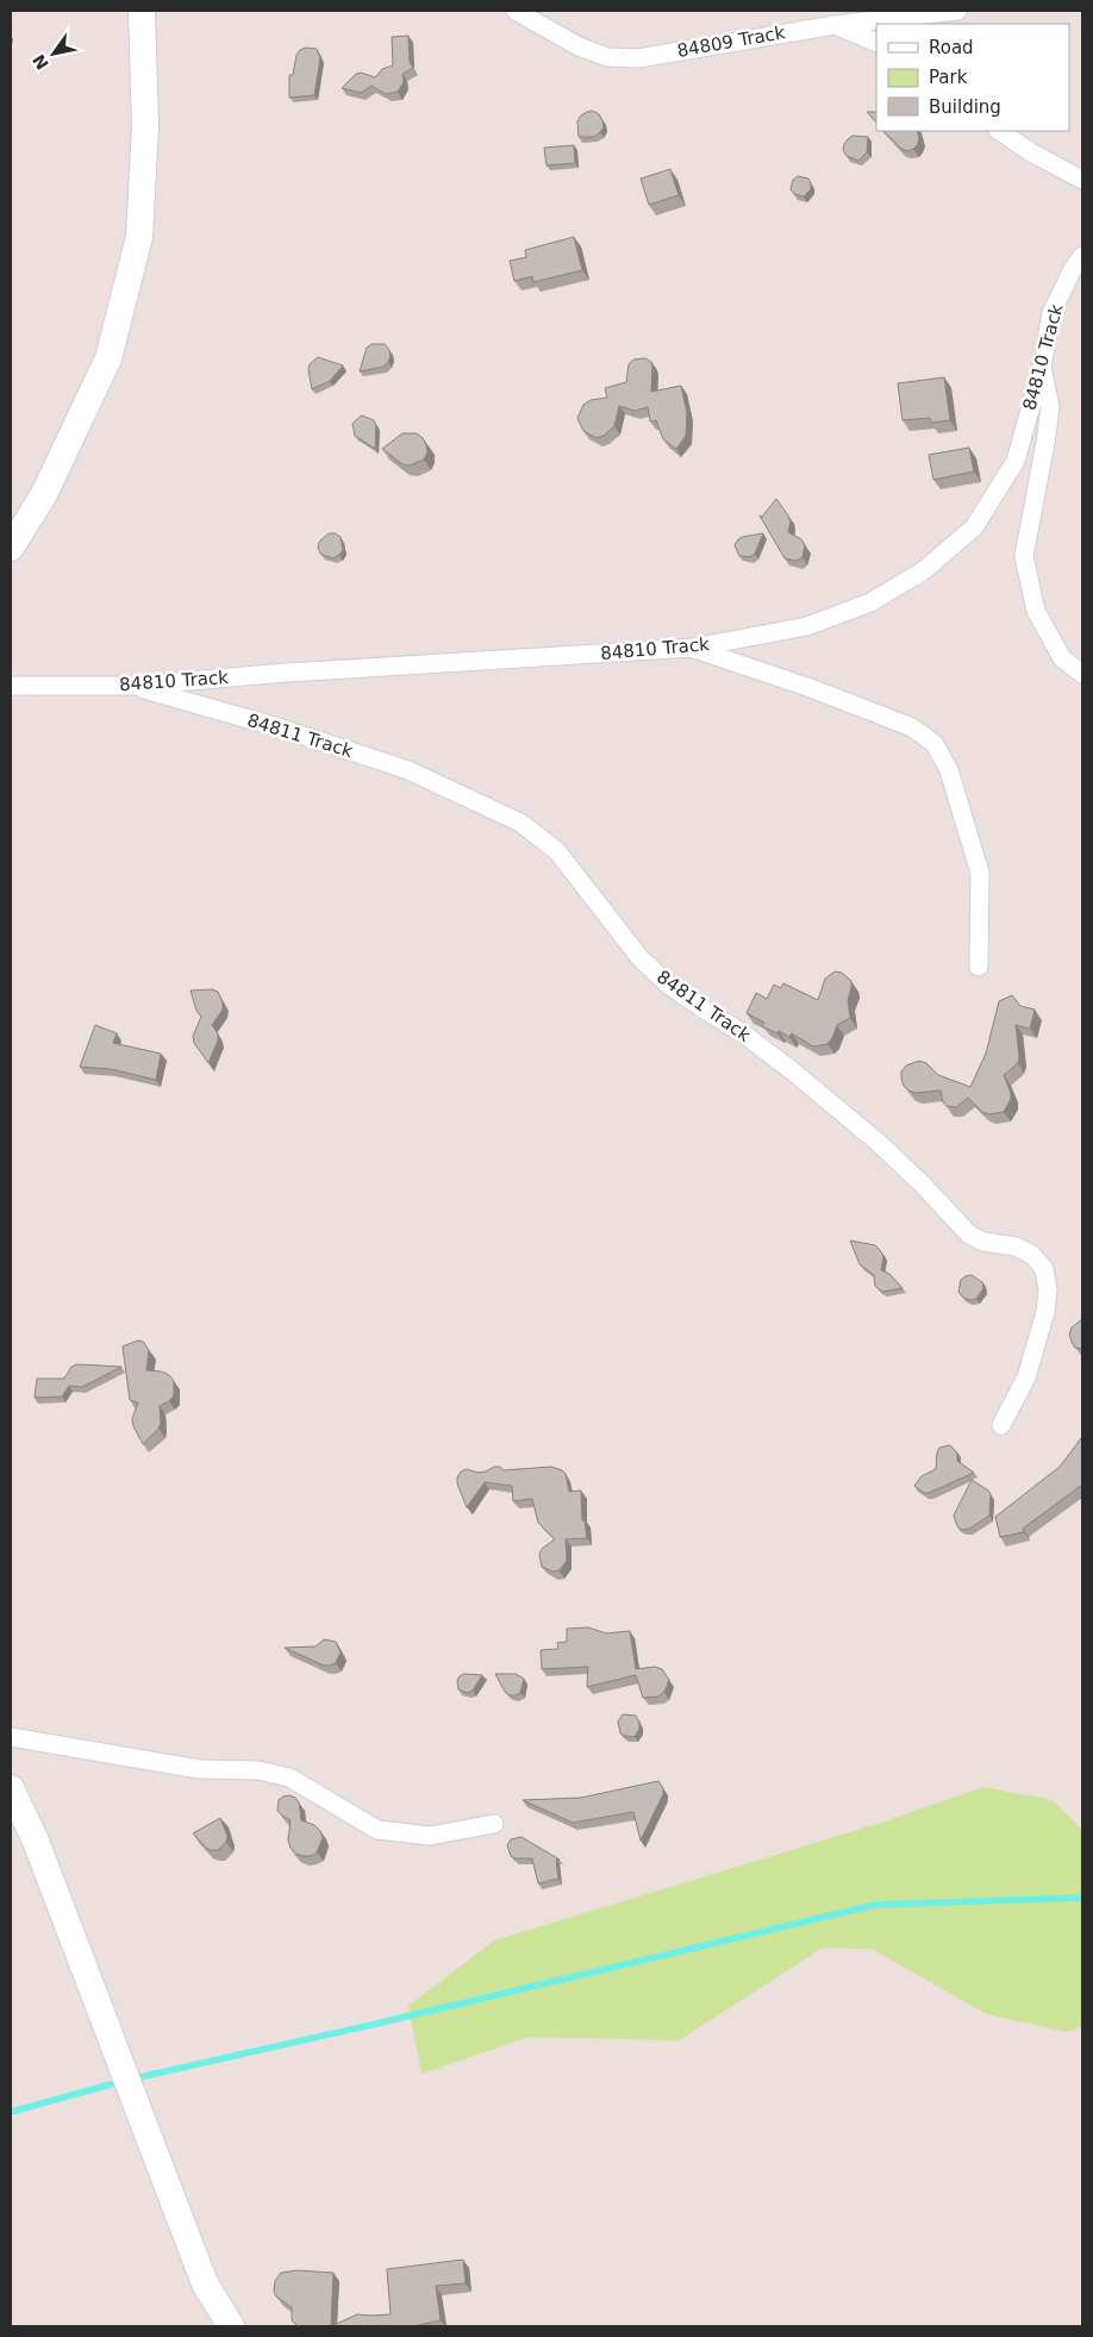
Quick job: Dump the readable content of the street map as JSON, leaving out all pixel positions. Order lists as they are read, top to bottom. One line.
{"streets":{"street":["84809 Track","84810 Track","84811 Track"]},"crossings":[["84810 Track","84811 Track"]],"legend":["Road","Park","Building"],"north":"bottom left"}
